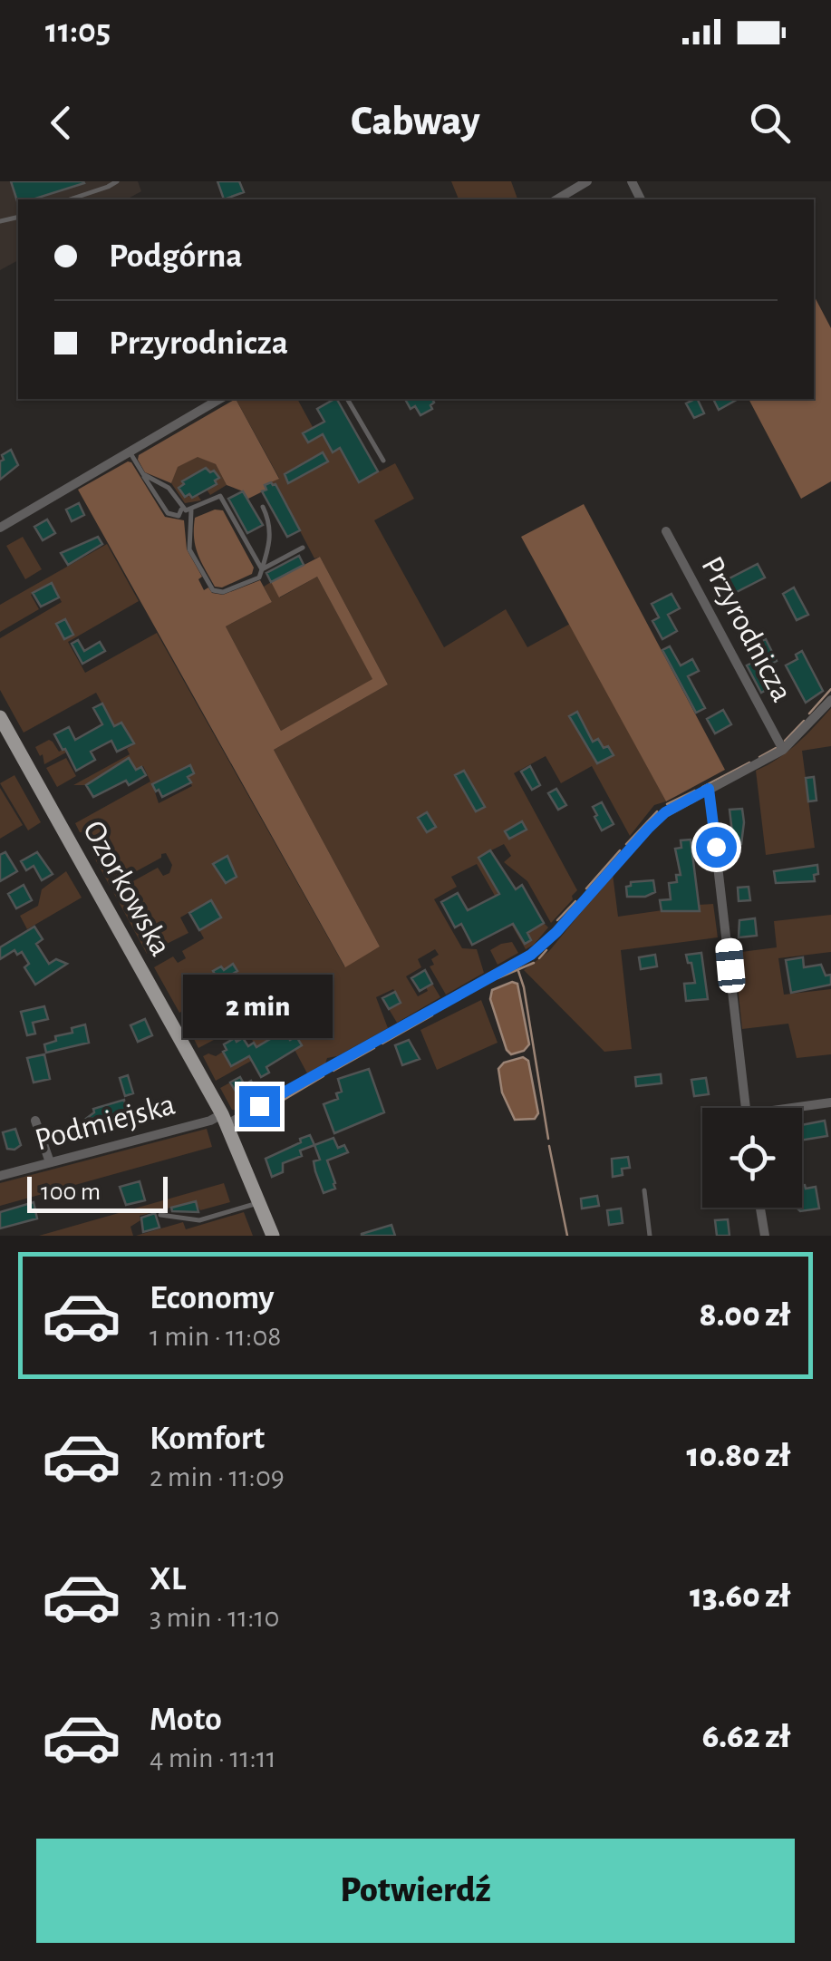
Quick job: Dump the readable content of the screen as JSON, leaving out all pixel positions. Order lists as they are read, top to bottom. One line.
{"streets":{"main road":["Ozorkowska"],"street":["Przyrodnicza","Podmiejska"]},"crossings":[["Przyrodnicza","Ozorkowska"],["Przyrodnicza","Podmiejska"],["Ozorkowska","Podmiejska"]],"scale_bar":"100 m","page":{"status":"11:05","header":"Cabway","banner":["Podgórna","Przyrodnicza"],"bubble":"2 min","scale":"100 m","list":[{"name":"Economy","note":"1 min · 11:08","value":"8.00 zł"},{"name":"Komfort","note":"2 min · 11:09","value":"10.80 zł"},{"name":"XL","note":"3 min · 11:10","value":"13.60 zł"},{"name":"Moto","note":"4 min · 11:11","value":"6.62 zł"}],"buttons":"Potwierdź"}}
